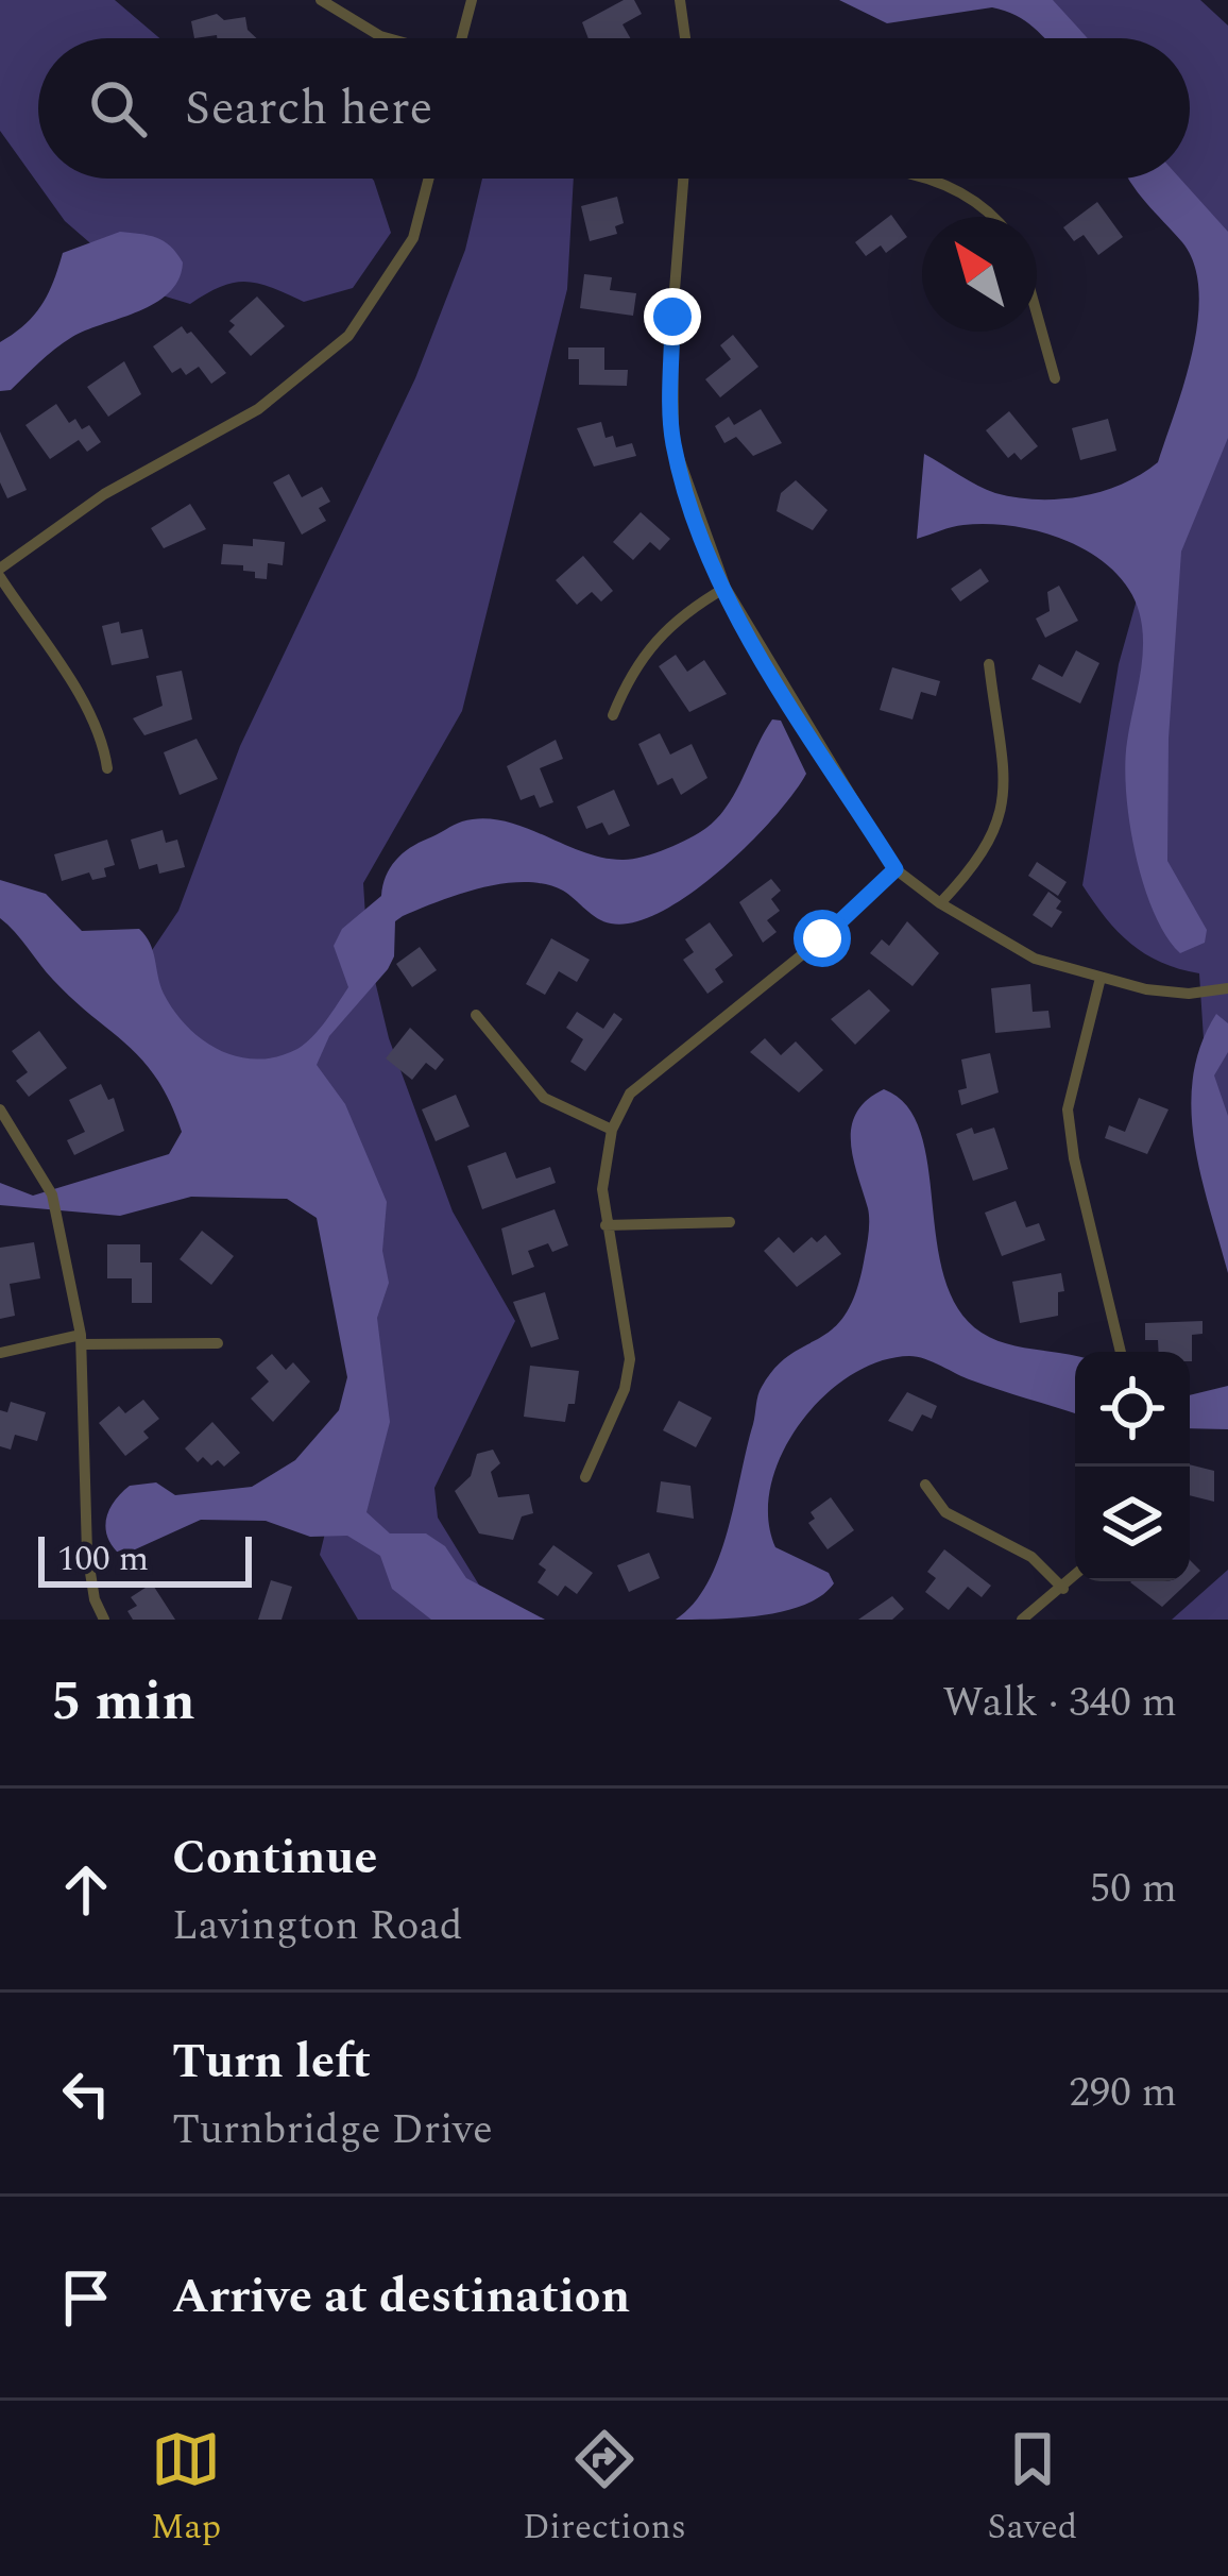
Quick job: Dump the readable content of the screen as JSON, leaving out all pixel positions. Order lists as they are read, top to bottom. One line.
{"scale_bar":"100 m","north":"top left","page":{"search":"Search here","scale":"100 m","heading":["5 min","Walk · 340 m"],"list":[["Continue","Lavington Road","50 m"],["Turn left","Turnbridge Drive","290 m"],"Arrive at destination"],"nav":["Map","Directions","Saved"]}}
